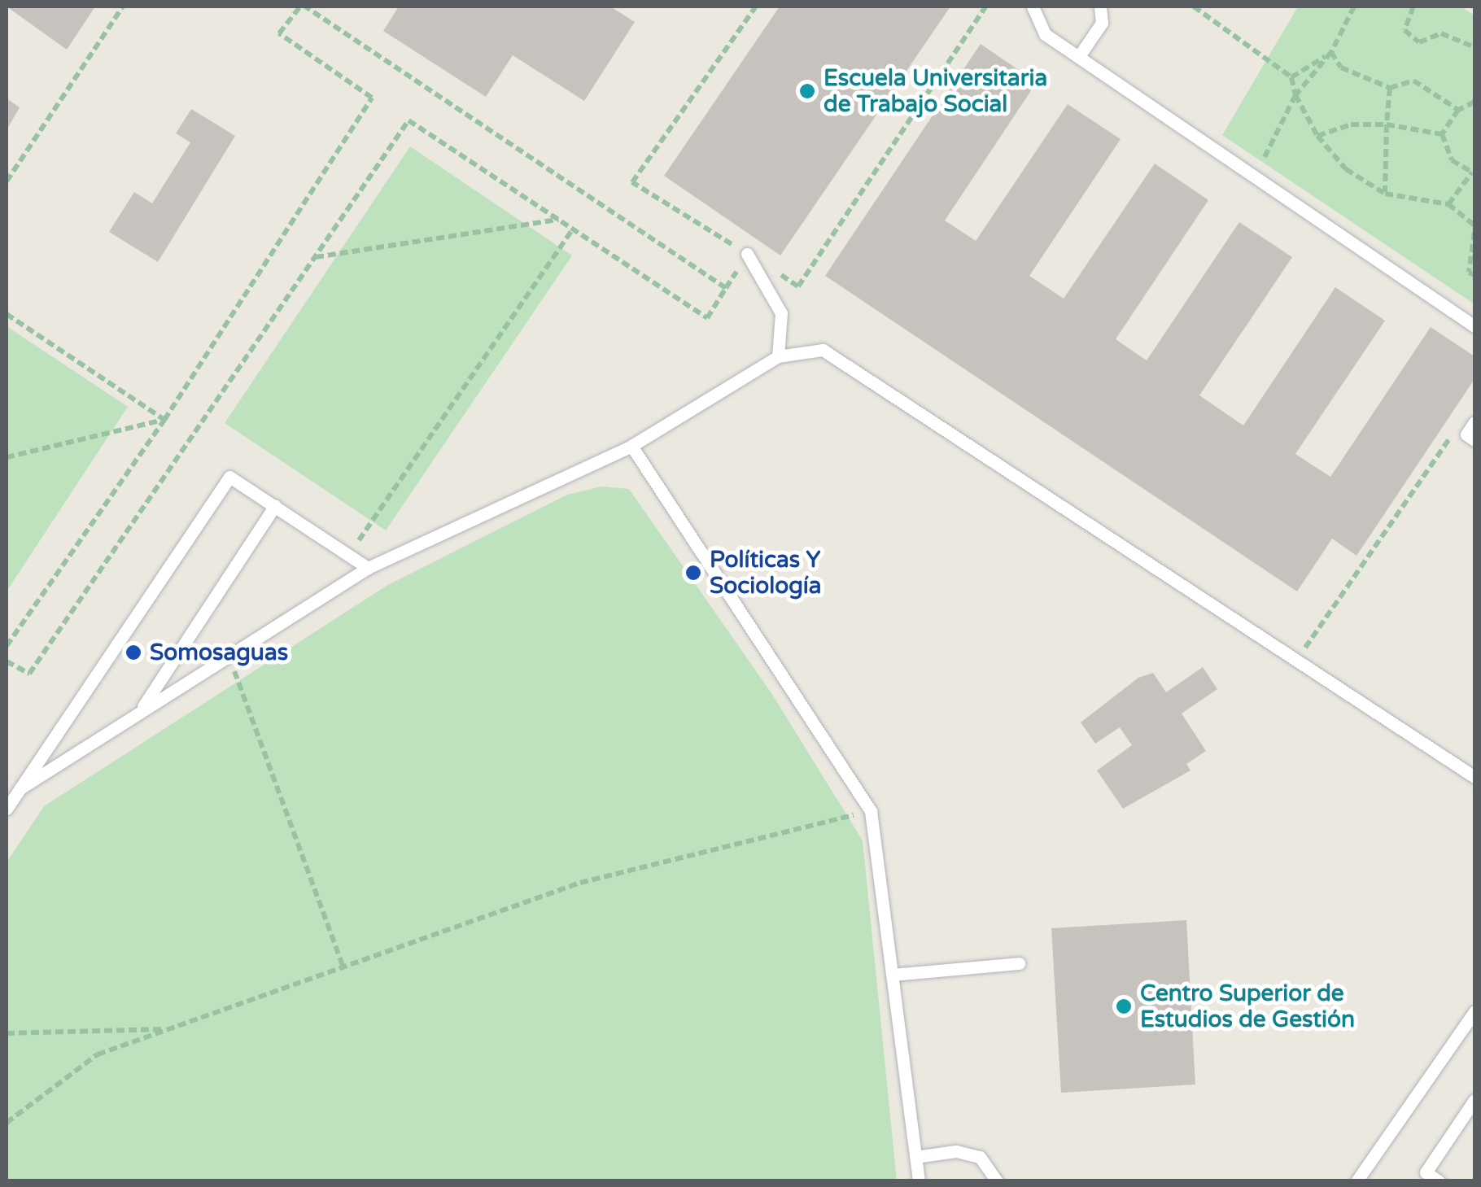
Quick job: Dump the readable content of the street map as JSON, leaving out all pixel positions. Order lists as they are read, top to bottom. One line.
{"places":["Escuela Universitaria de Trabajo Social","Políticas Y Sociología","Somosaguas","Centro Superior de Estudios de Gestión"]}
